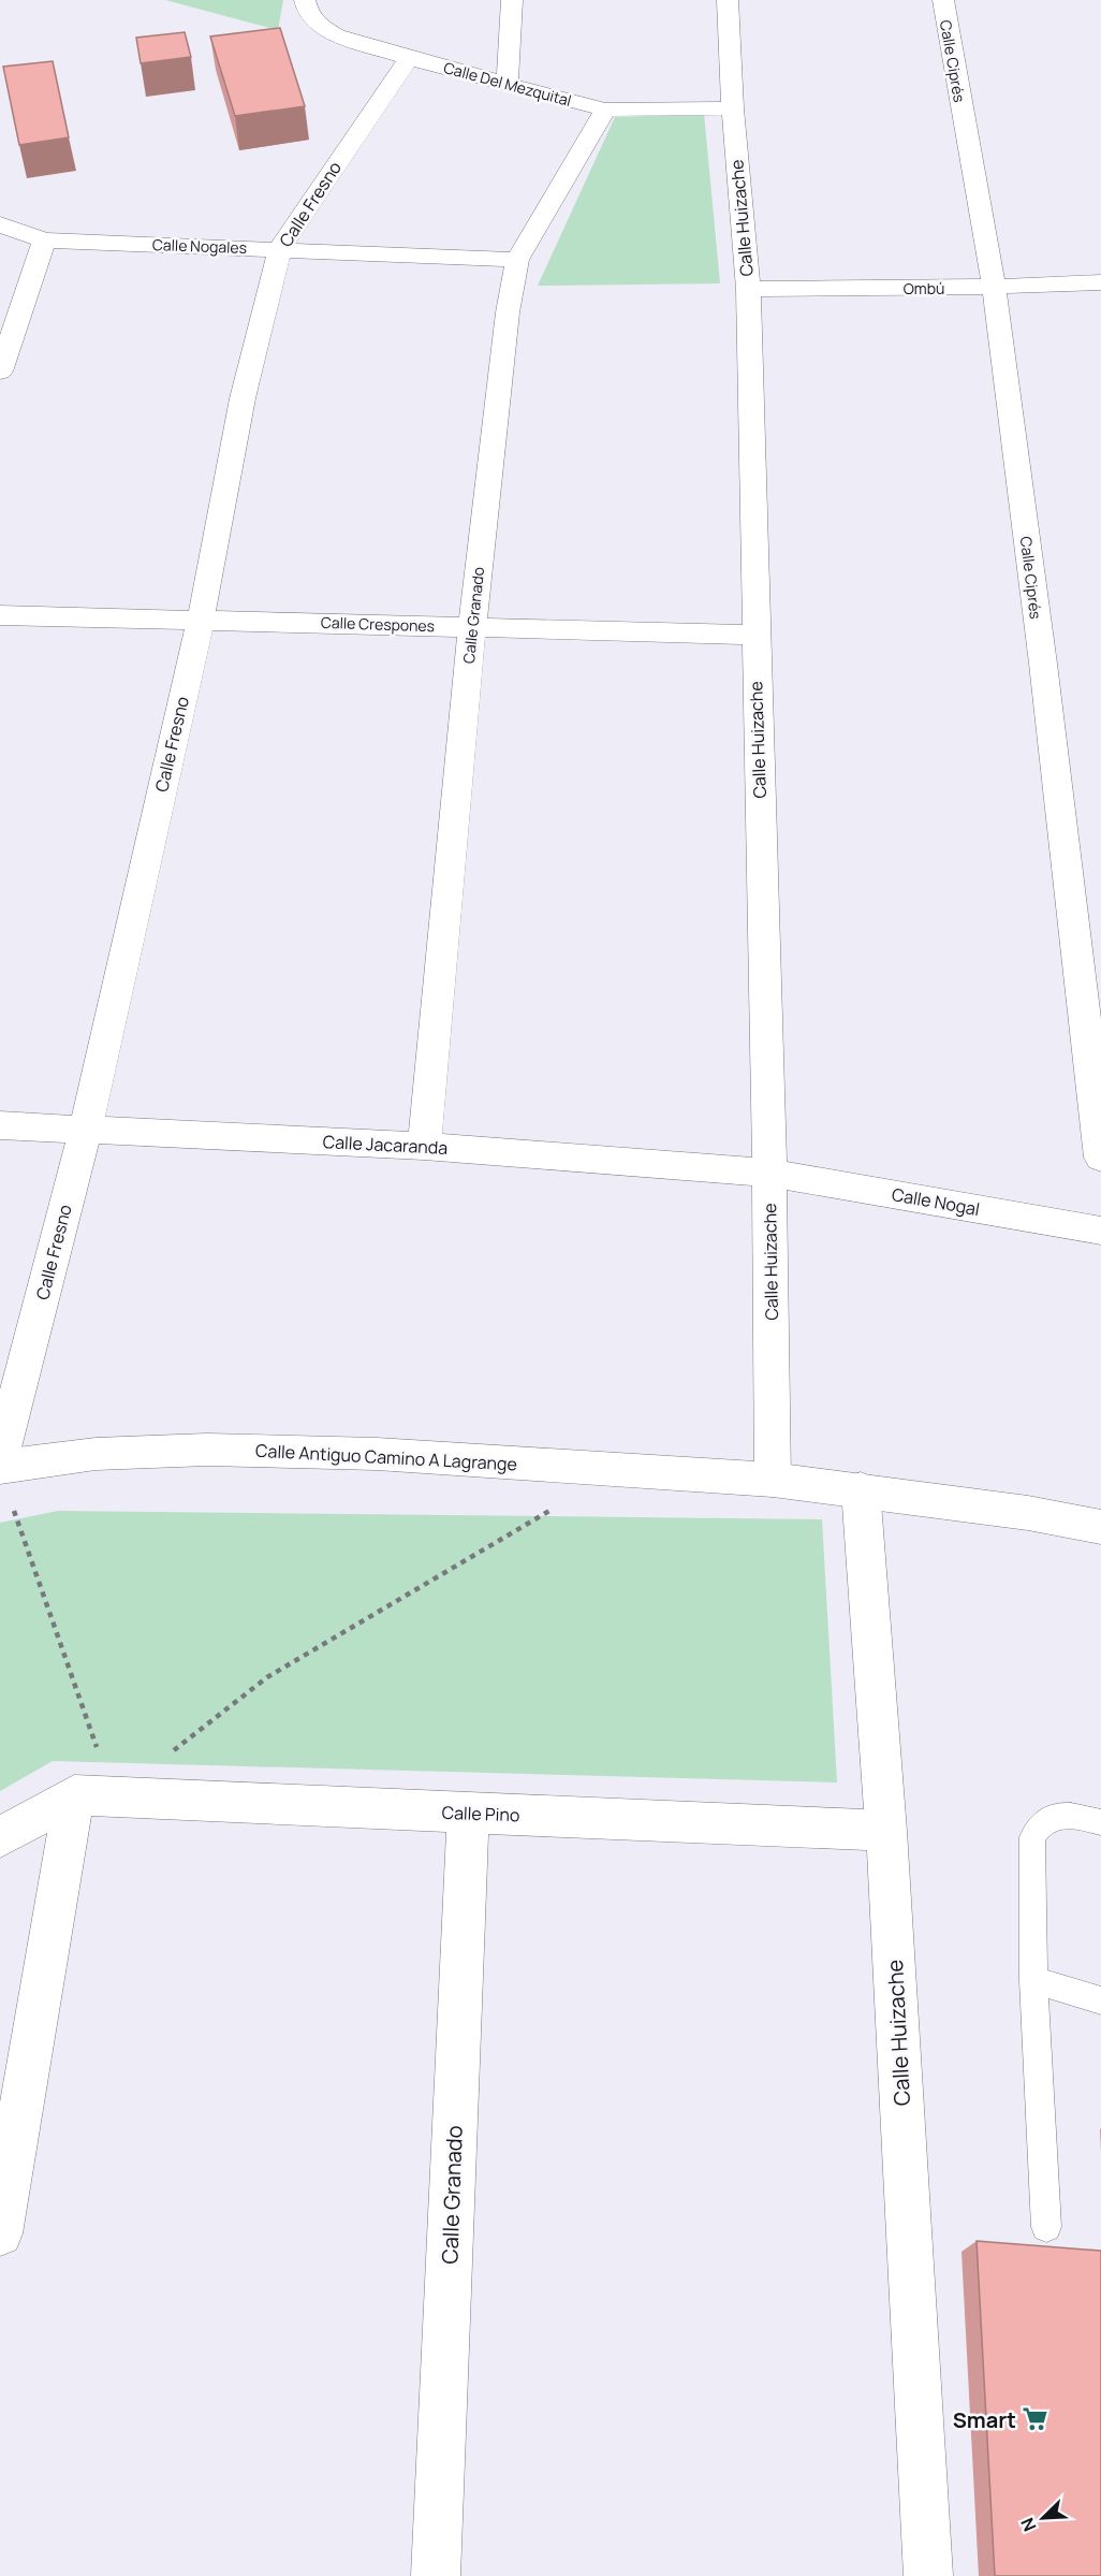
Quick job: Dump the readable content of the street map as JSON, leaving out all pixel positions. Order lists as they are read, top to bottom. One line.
{"streets":{"street":["Calle Ciprés","Calle Del Mezquital","Calle Fresno","Calle Huizache","Calle Nogales","Ombú","Calle Granado","Calle Crespones","Calle Jacaranda","Calle Nogal","Calle Antiguo Camino A Lagrange","Calle Pino"]},"crossings":[["Calle Ciprés","Ombú"],["Calle Del Mezquital","Calle Fresno"],["Calle Del Mezquital","Calle Huizache"],["Calle Del Mezquital","Calle Granado"],["Calle Fresno","Calle Nogales"],["Calle Fresno","Calle Crespones"],["Calle Fresno","Calle Jacaranda"],["Calle Huizache","Ombú"],["Calle Huizache","Calle Crespones"],["Calle Huizache","Calle Jacaranda"],["Calle Huizache","Calle Nogal"],["Calle Huizache","Calle Antiguo Camino A Lagrange"],["Calle Huizache","Calle Pino"],["Calle Nogales","Calle Granado"],["Calle Granado","Calle Crespones"],["Calle Granado","Calle Jacaranda"],["Calle Granado","Calle Pino"],["Calle Jacaranda","Calle Nogal"]],"places":{"supermarket":["Smart"]},"north":"bottom left"}
